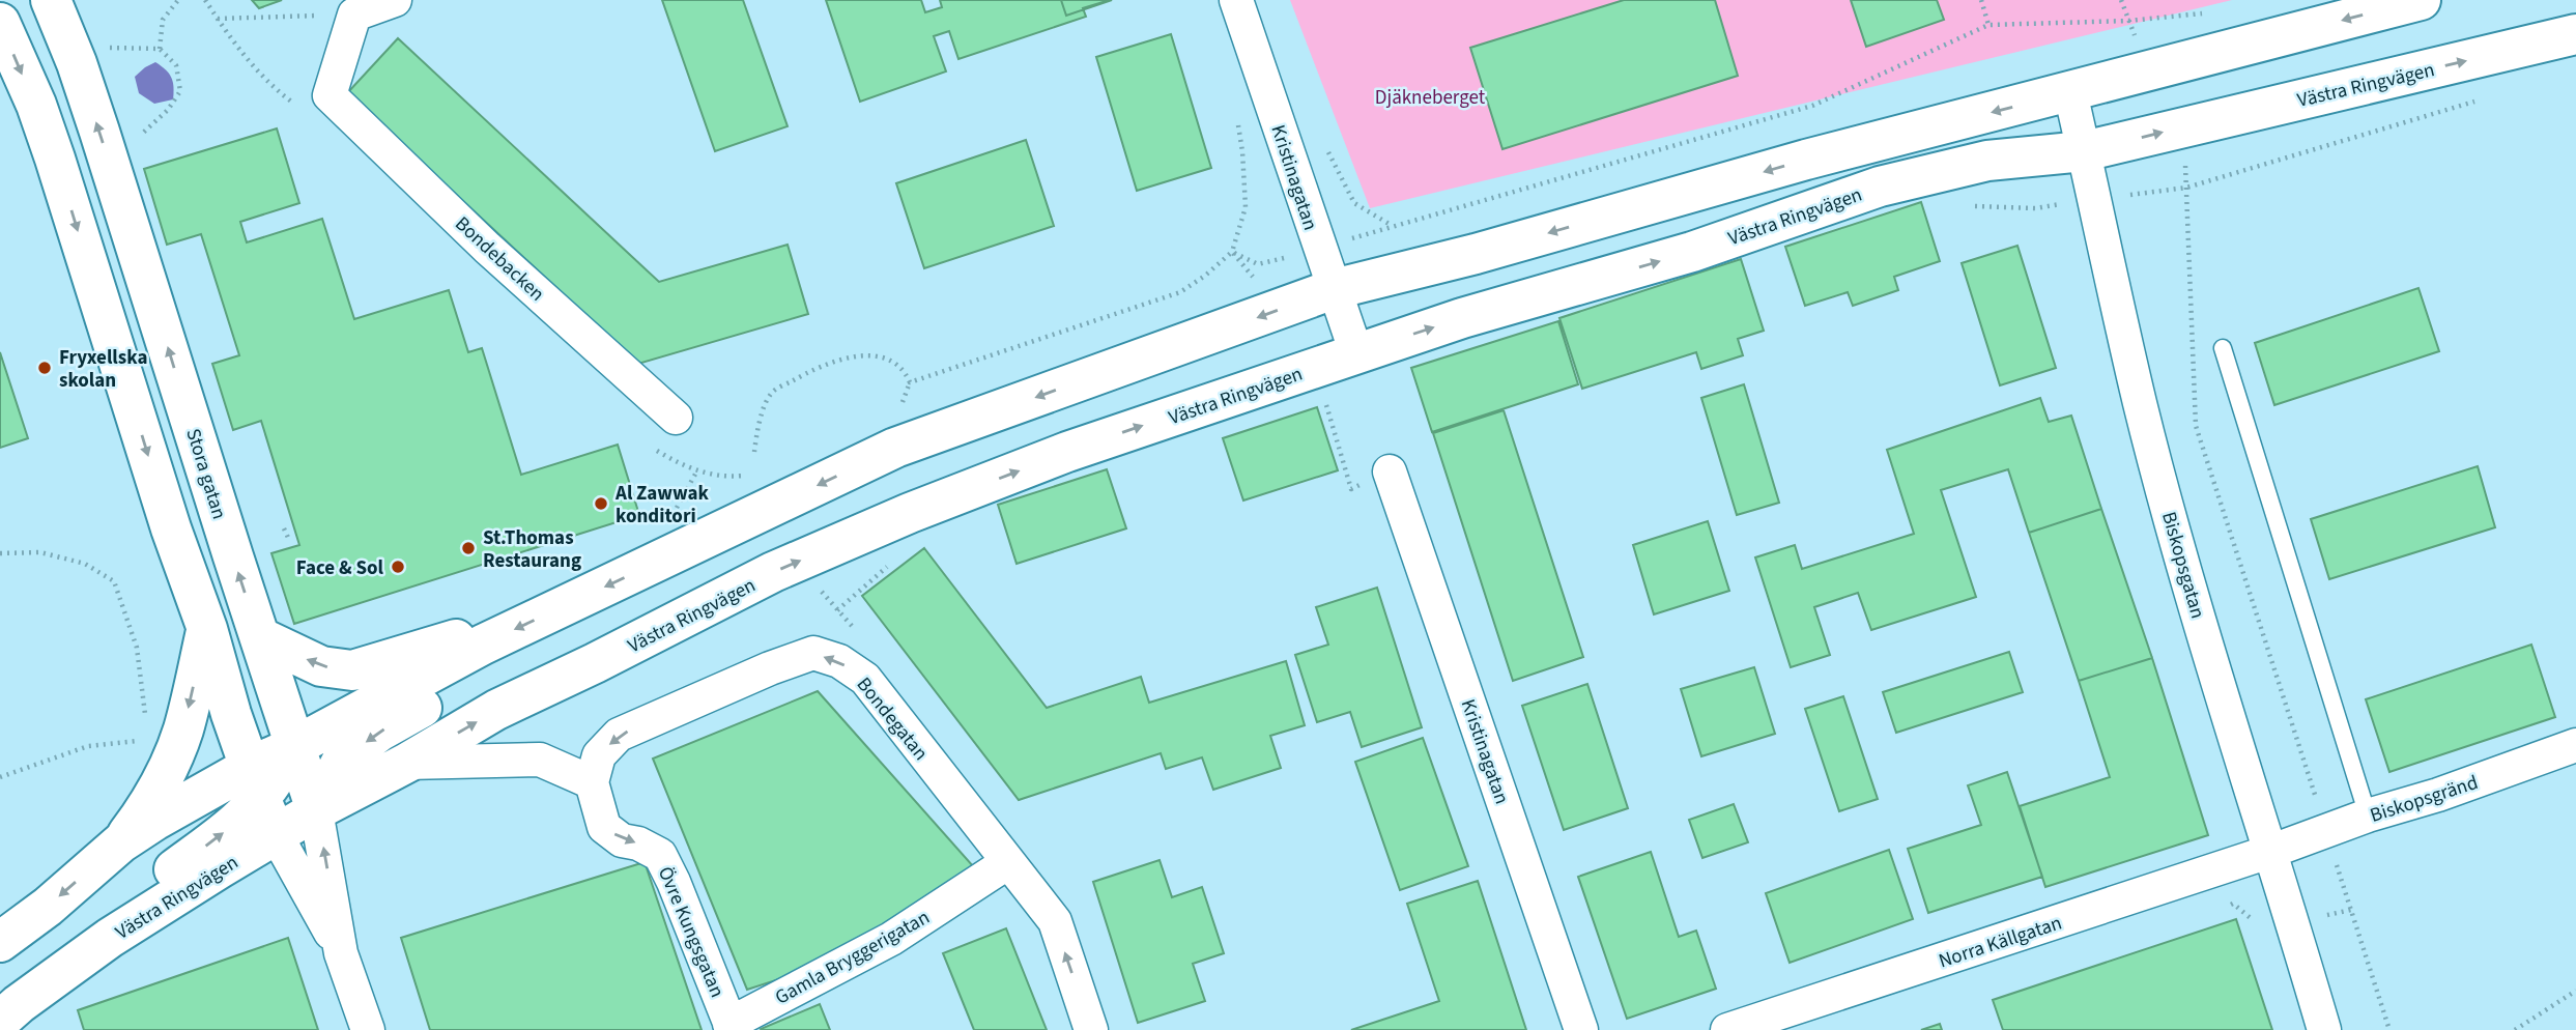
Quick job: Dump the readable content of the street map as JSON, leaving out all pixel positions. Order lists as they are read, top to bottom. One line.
{"streets":{"main road":["Västra Ringvägen","Stora gatan"],"street":["Kristinagatan","Bondebacken","Biskopsgatan","Bondegatan","Biskopsgränd","Övre Kungsgatan","Norra Källgatan","Gamla Bryggerigatan"]},"crossings":[["Västra Ringvägen","Kristinagatan"],["Västra Ringvägen","Stora gatan"],["Västra Ringvägen","Biskopsgatan"],["Biskopsgatan","Biskopsgränd"],["Biskopsgatan","Norra Källgatan"],["Bondegatan","Övre Kungsgatan"],["Bondegatan","Gamla Bryggerigatan"],["Biskopsgränd","Norra Källgatan"],["Övre Kungsgatan","Gamla Bryggerigatan"]],"one_way":["Övre Kungsgatan"],"parks":["Djäkneberget"],"places":["Fryxellska skolan","Al Zawwak konditori","St.Thomas Restaurang","Face & Sol"]}
